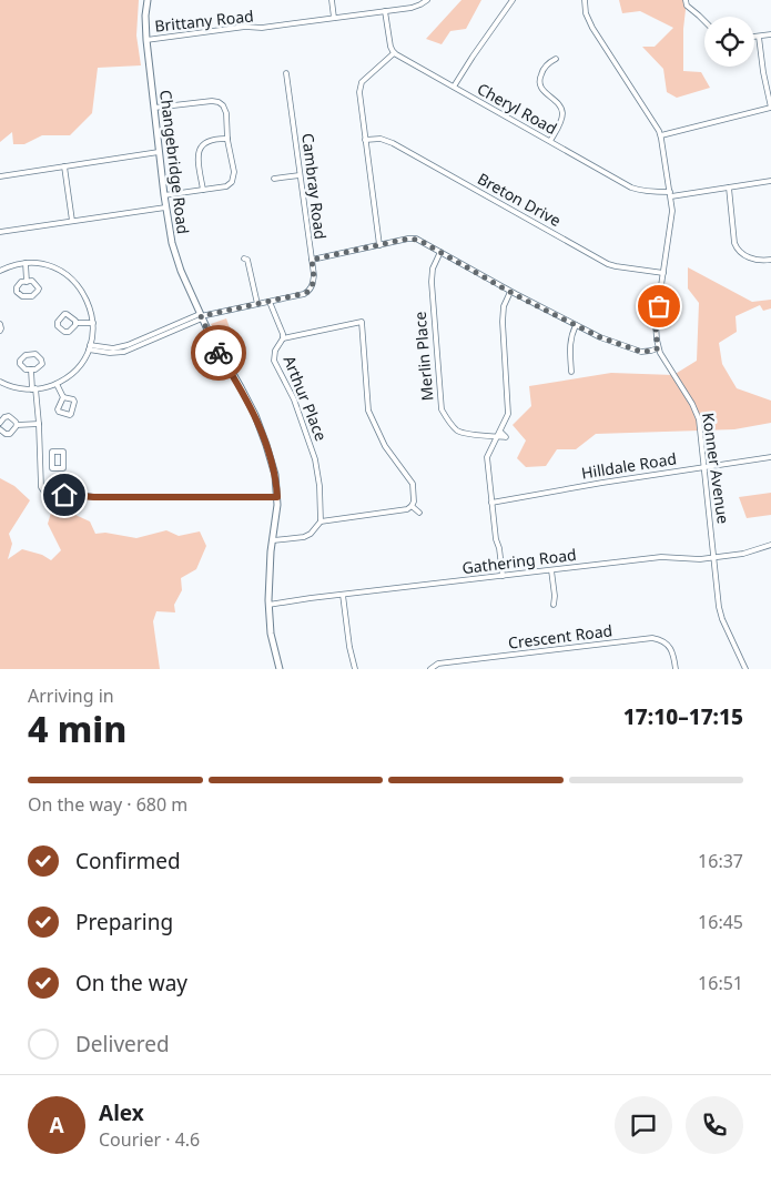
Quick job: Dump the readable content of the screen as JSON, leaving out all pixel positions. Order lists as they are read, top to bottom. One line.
{"streets":{"main road":["Changebridge Road"],"street":["Brittany Road","Cheryl Road","Cambray Road","Breton Drive","Merlin Place","Arthur Place","Hilldale Road","Konner Avenue","Gathering Road","Crescent Road"]},"crossings":[["Brittany Road","Changebridge Road"],["Cheryl Road","Konner Avenue"],["Changebridge Road","Cambray Road"],["Changebridge Road","Gathering Road"],["Cambray Road","Arthur Place"],["Breton Drive","Konner Avenue"],["Hilldale Road","Konner Avenue"],["Konner Avenue","Gathering Road"]],"page":{"heading":["4 min","Arriving in","17:10–17:15"],"panel":["Alex","Courier · 4.6"],"bar":"On the way · 680 m","list":[["Confirmed","16:37"],["Preparing","16:45"],["On the way","16:51"],"Delivered"],"round":"A"}}
